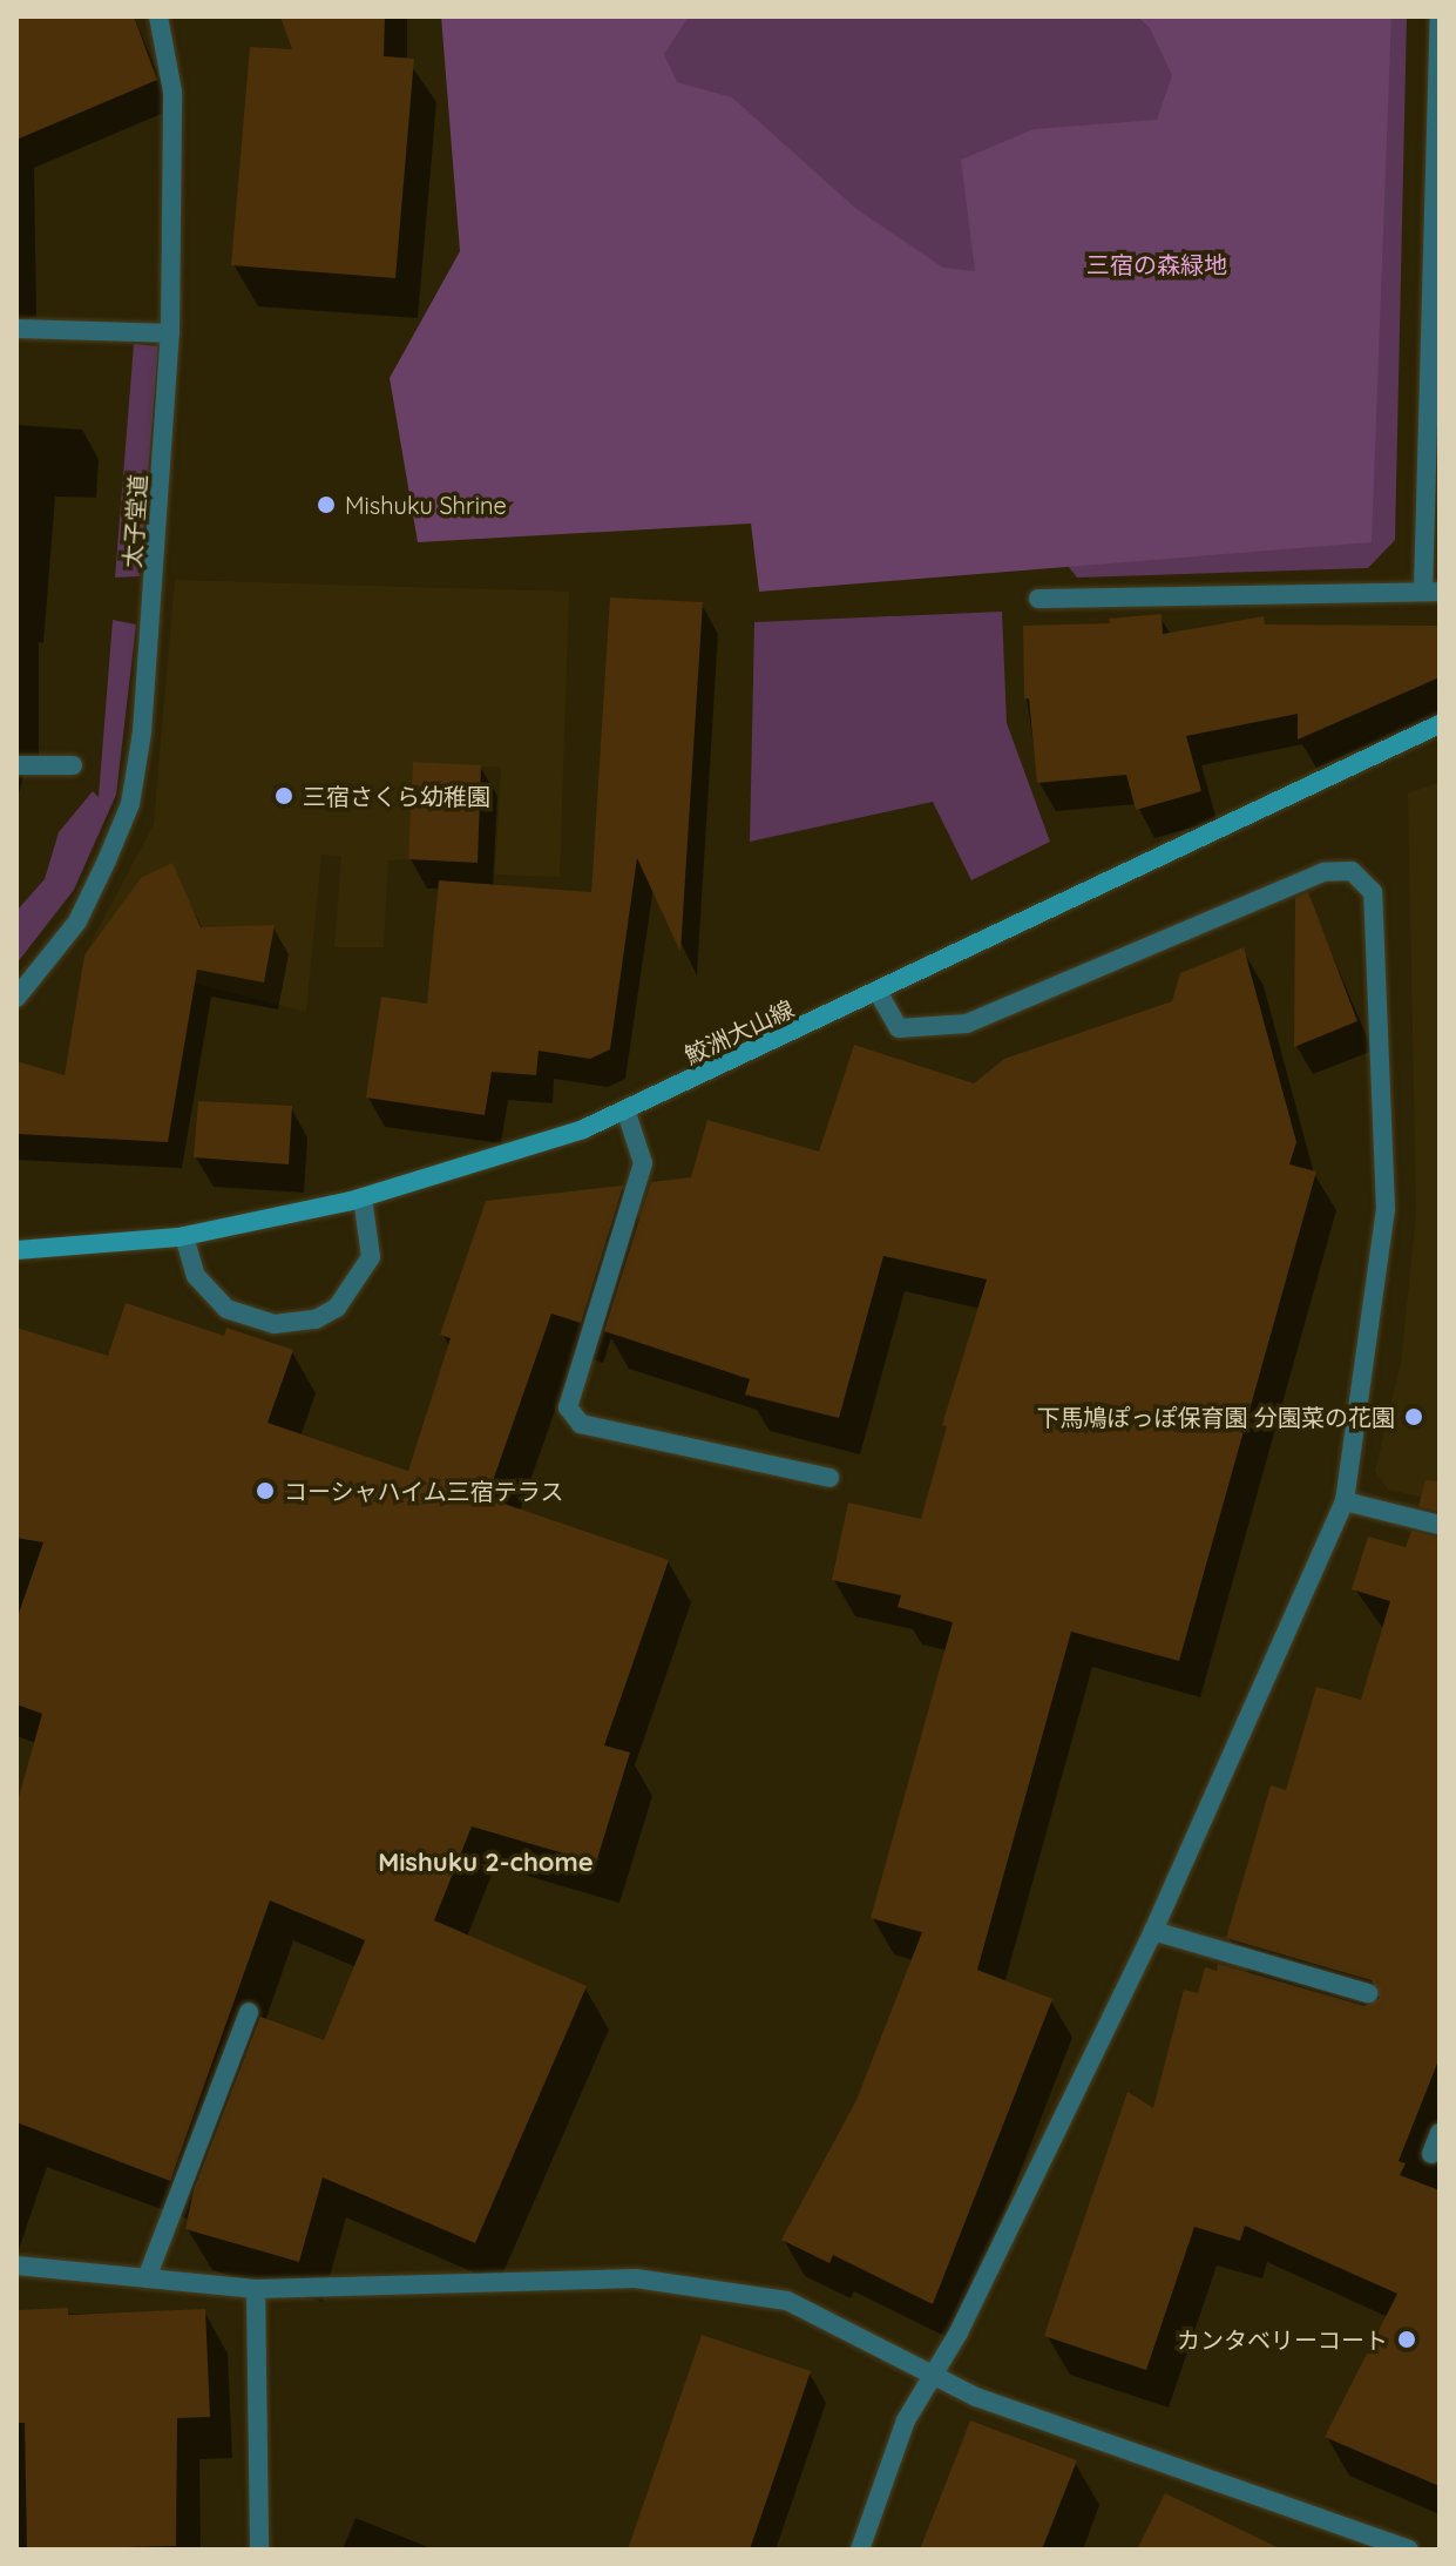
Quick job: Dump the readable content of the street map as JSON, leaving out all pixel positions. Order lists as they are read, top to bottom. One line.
{"streets":{"main road":["鮫洲大山線"],"street":["太子堂道"]},"districts":["Mishuku 2-chome"],"parks":["三宿の森緑地"],"places":["Mishuku Shrine","三宿さくら幼稚園","下馬鳩ぽっぽ保育園 分園菜の花園","コーシャハイム三宿テラス","カンタベリーコート"]}
